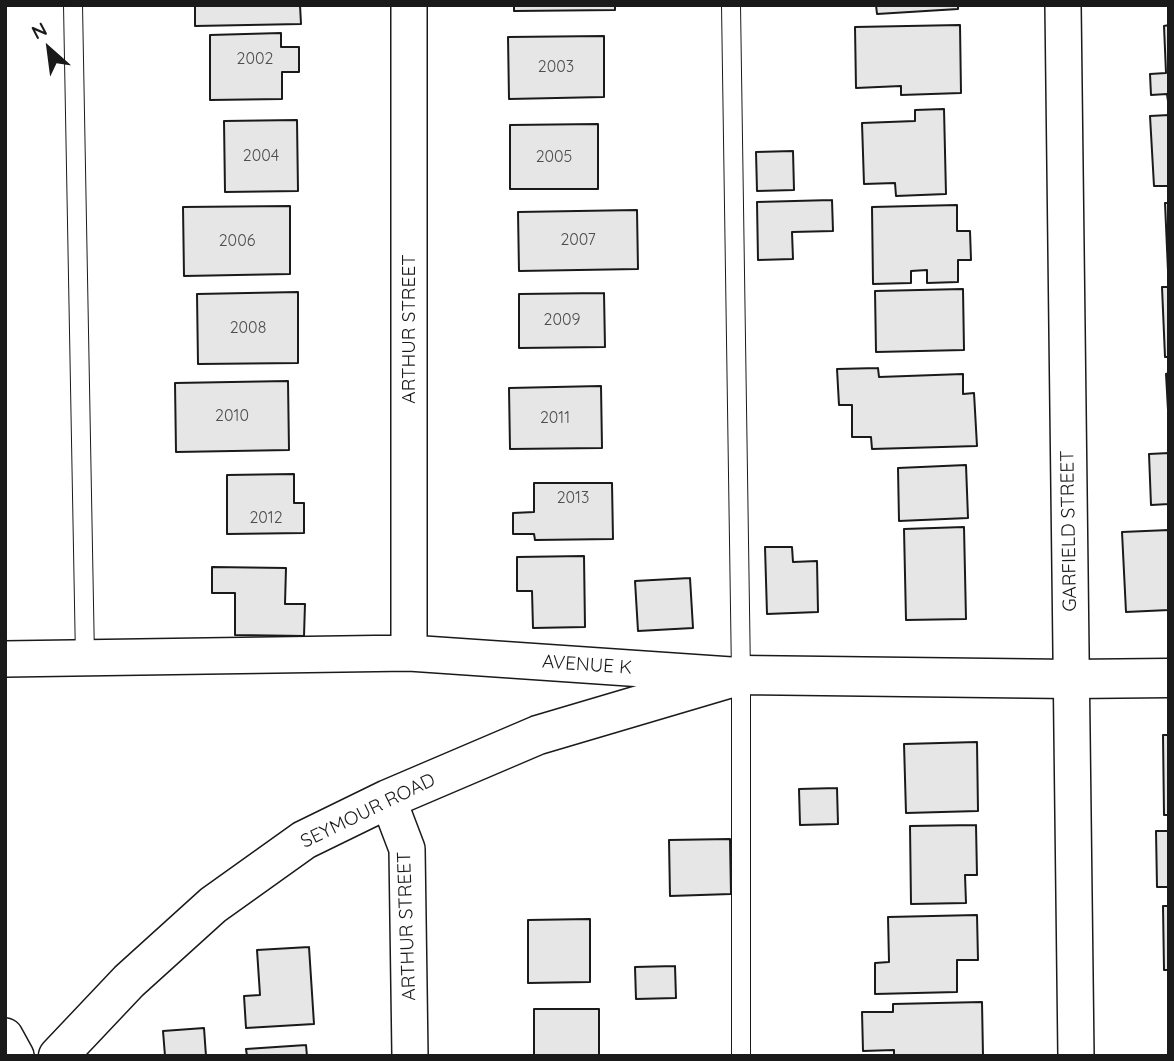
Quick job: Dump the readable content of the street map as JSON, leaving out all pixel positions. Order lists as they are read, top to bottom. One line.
{"streets":{"street":["ARTHUR STREET","GARFIELD STREET","AVENUE K","SEYMOUR ROAD"]},"crossings":[["ARTHUR STREET","AVENUE K"],["ARTHUR STREET","SEYMOUR ROAD"],["GARFIELD STREET","AVENUE K"],["AVENUE K","SEYMOUR ROAD"]],"house_numbers":["2002","2003","2004","2005","2007","2006","2009","2008","2010","2011","2013","2012"],"north":"top left"}
